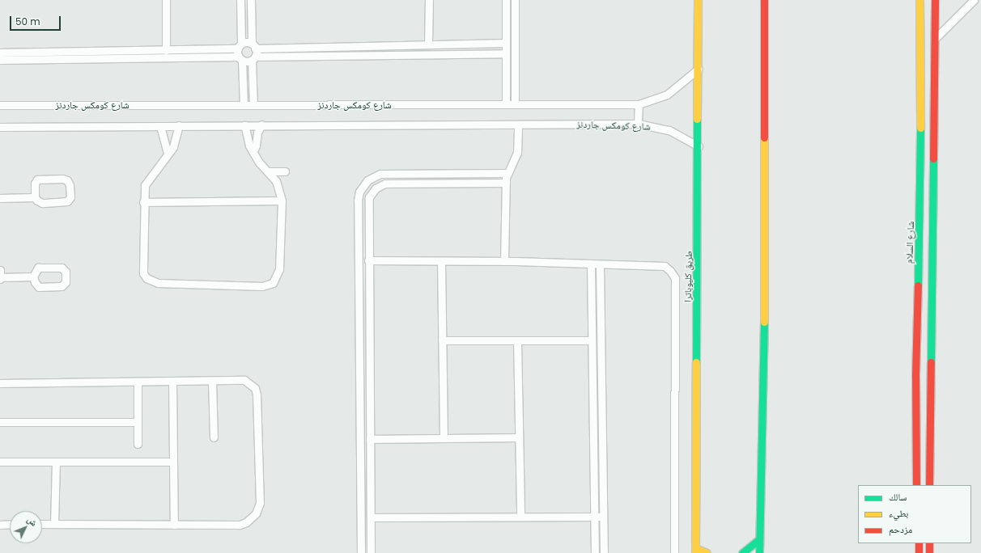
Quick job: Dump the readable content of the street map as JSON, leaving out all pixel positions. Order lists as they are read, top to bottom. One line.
{"streets":{"main road":["شارع السلام","طريق كليوباترا"],"street":["شارع كومكس جاردنز"]},"crossings":[["شارع كومكس جاردنز","طريق كليوباترا"]],"legend":["سالك","بطيء","مزدحم"],"scale_bar":"50 m","north":"top right"}
